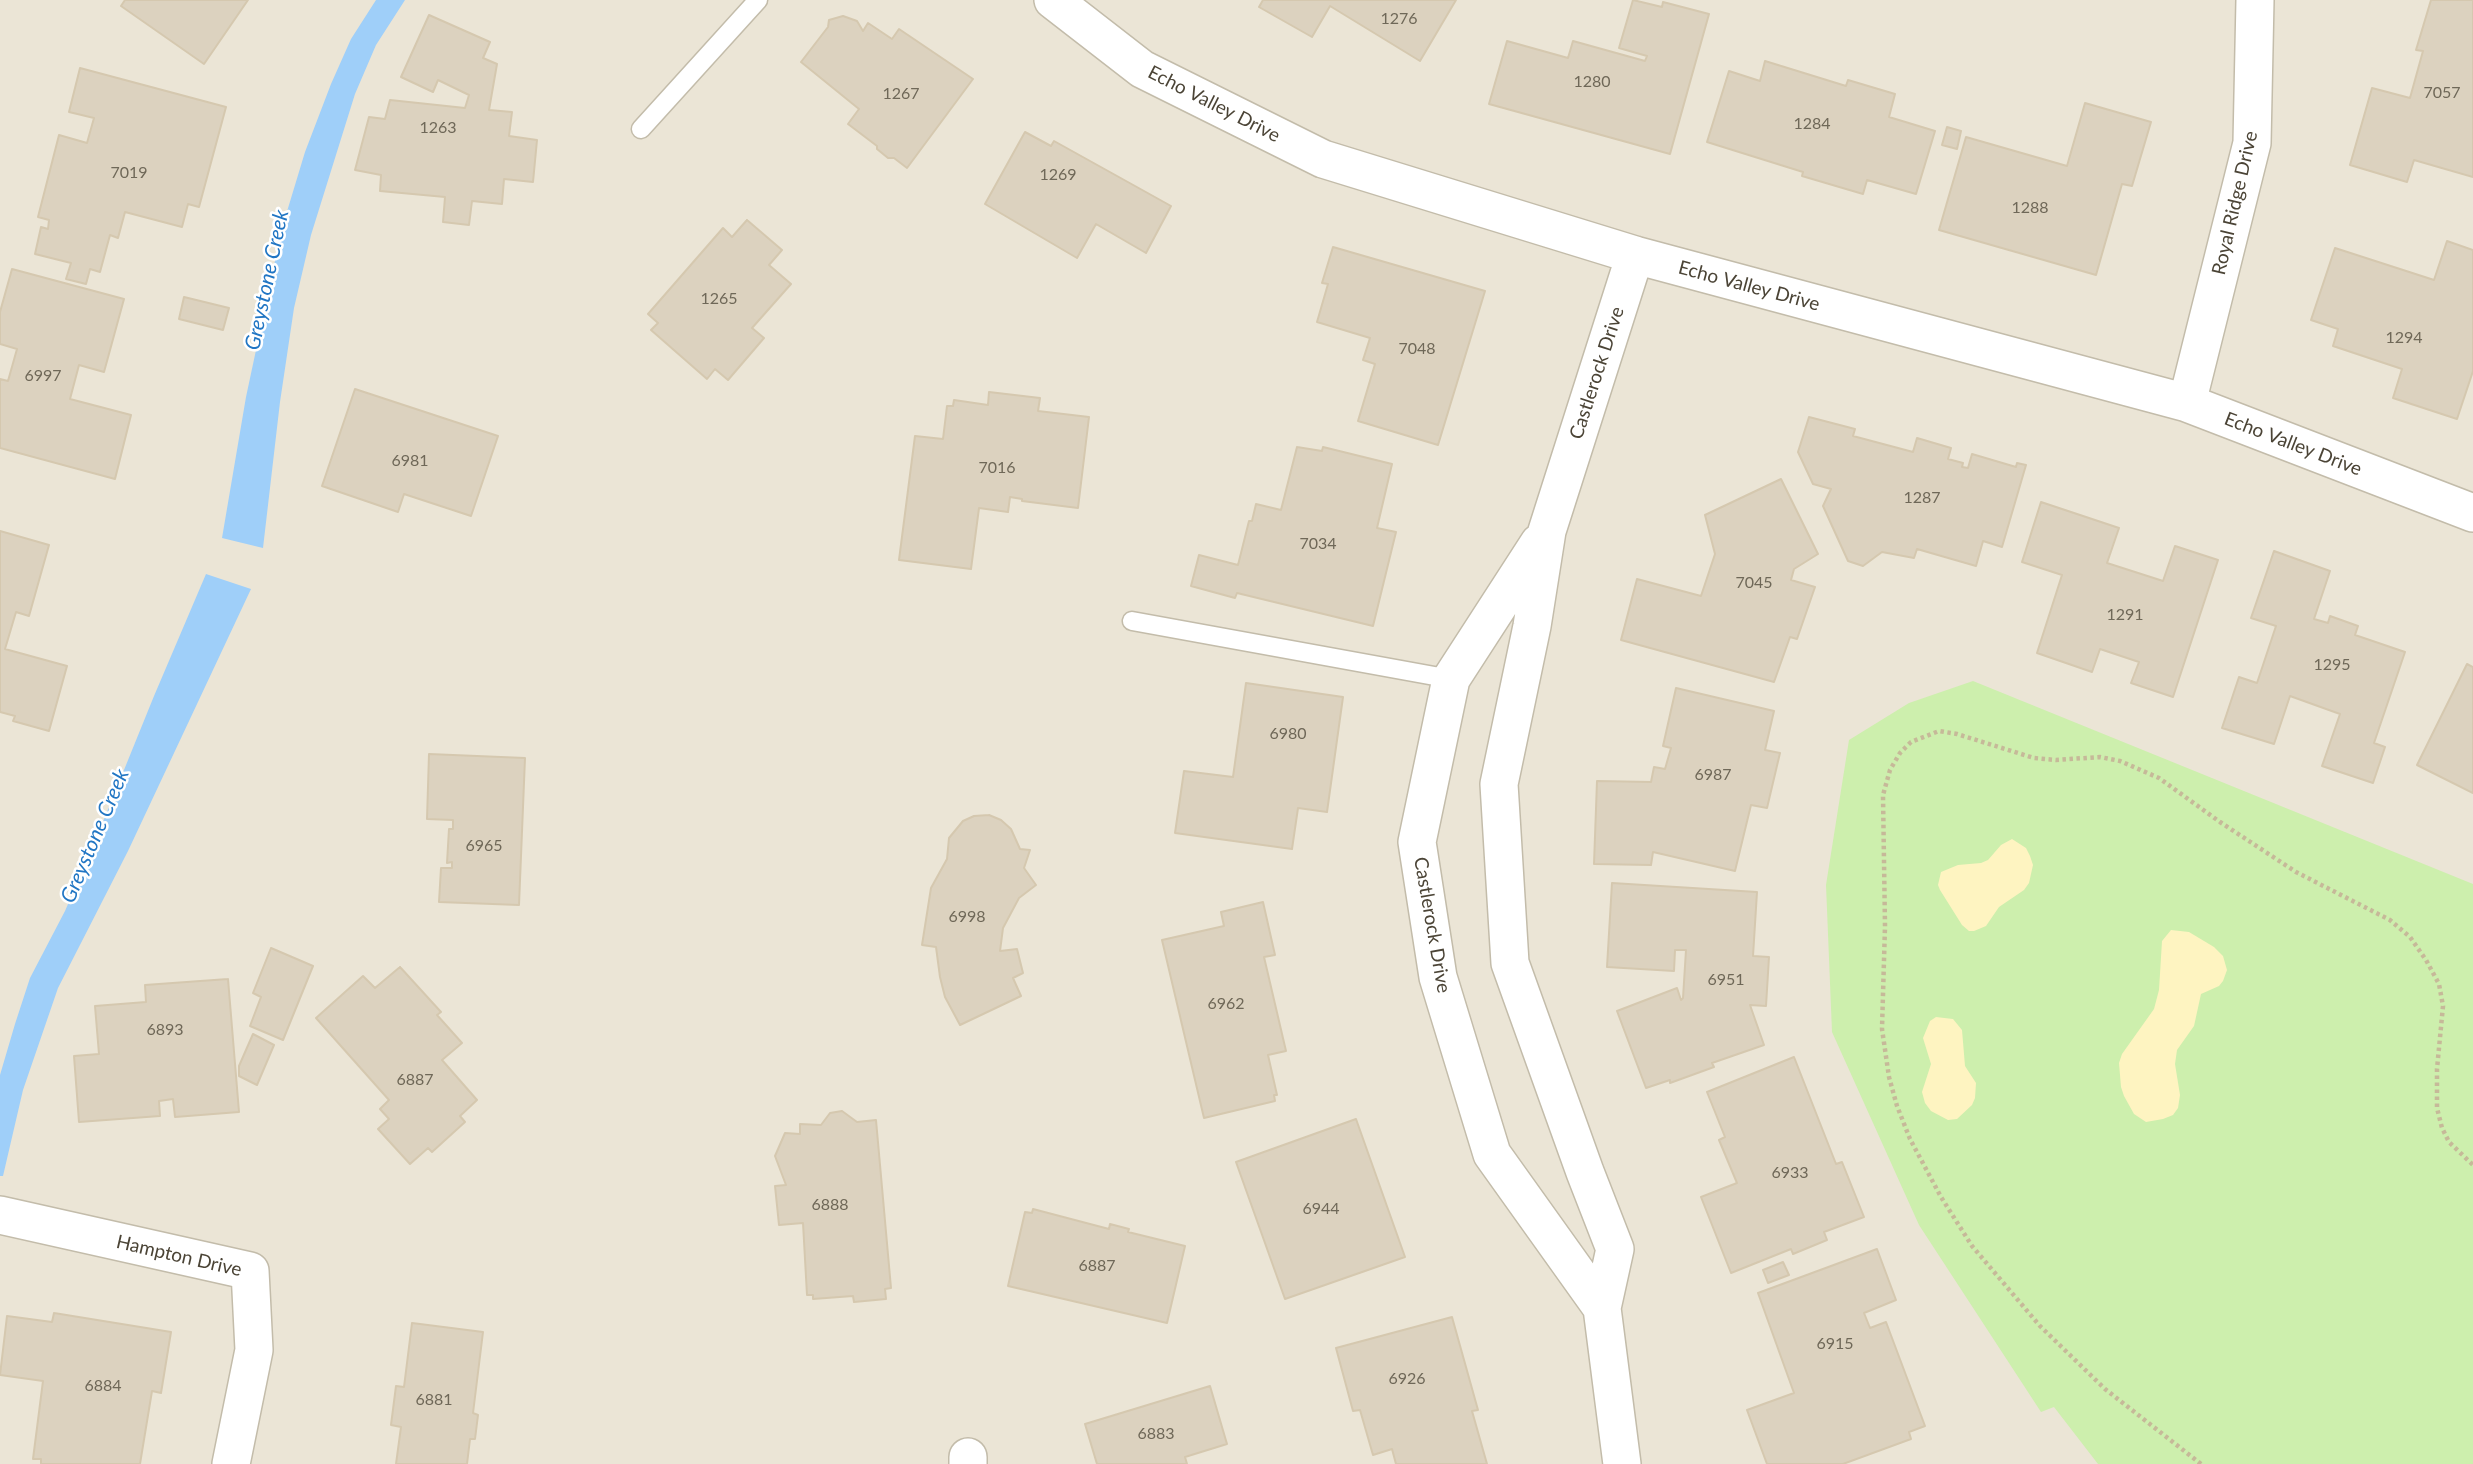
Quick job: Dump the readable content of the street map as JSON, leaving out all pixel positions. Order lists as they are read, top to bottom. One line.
{"streets":{"street":["Echo Valley Drive","Royal Ridge Drive","Castlerock Drive","Hampton Drive"]},"crossings":[["Echo Valley Drive","Royal Ridge Drive"],["Echo Valley Drive","Castlerock Drive"]],"water":["Greystone Creek"],"house_numbers":["1276","1280","7057","1267","1284","1263","7019","1269","1288","1265","1294","7048","6997","6981","7016","1287","7034","7045","1291","1295","6980","6987","6965","6998","6951","6962","6893","6887","6933","6888","6944","6887","6915","6926","6884","6881","6883"]}
